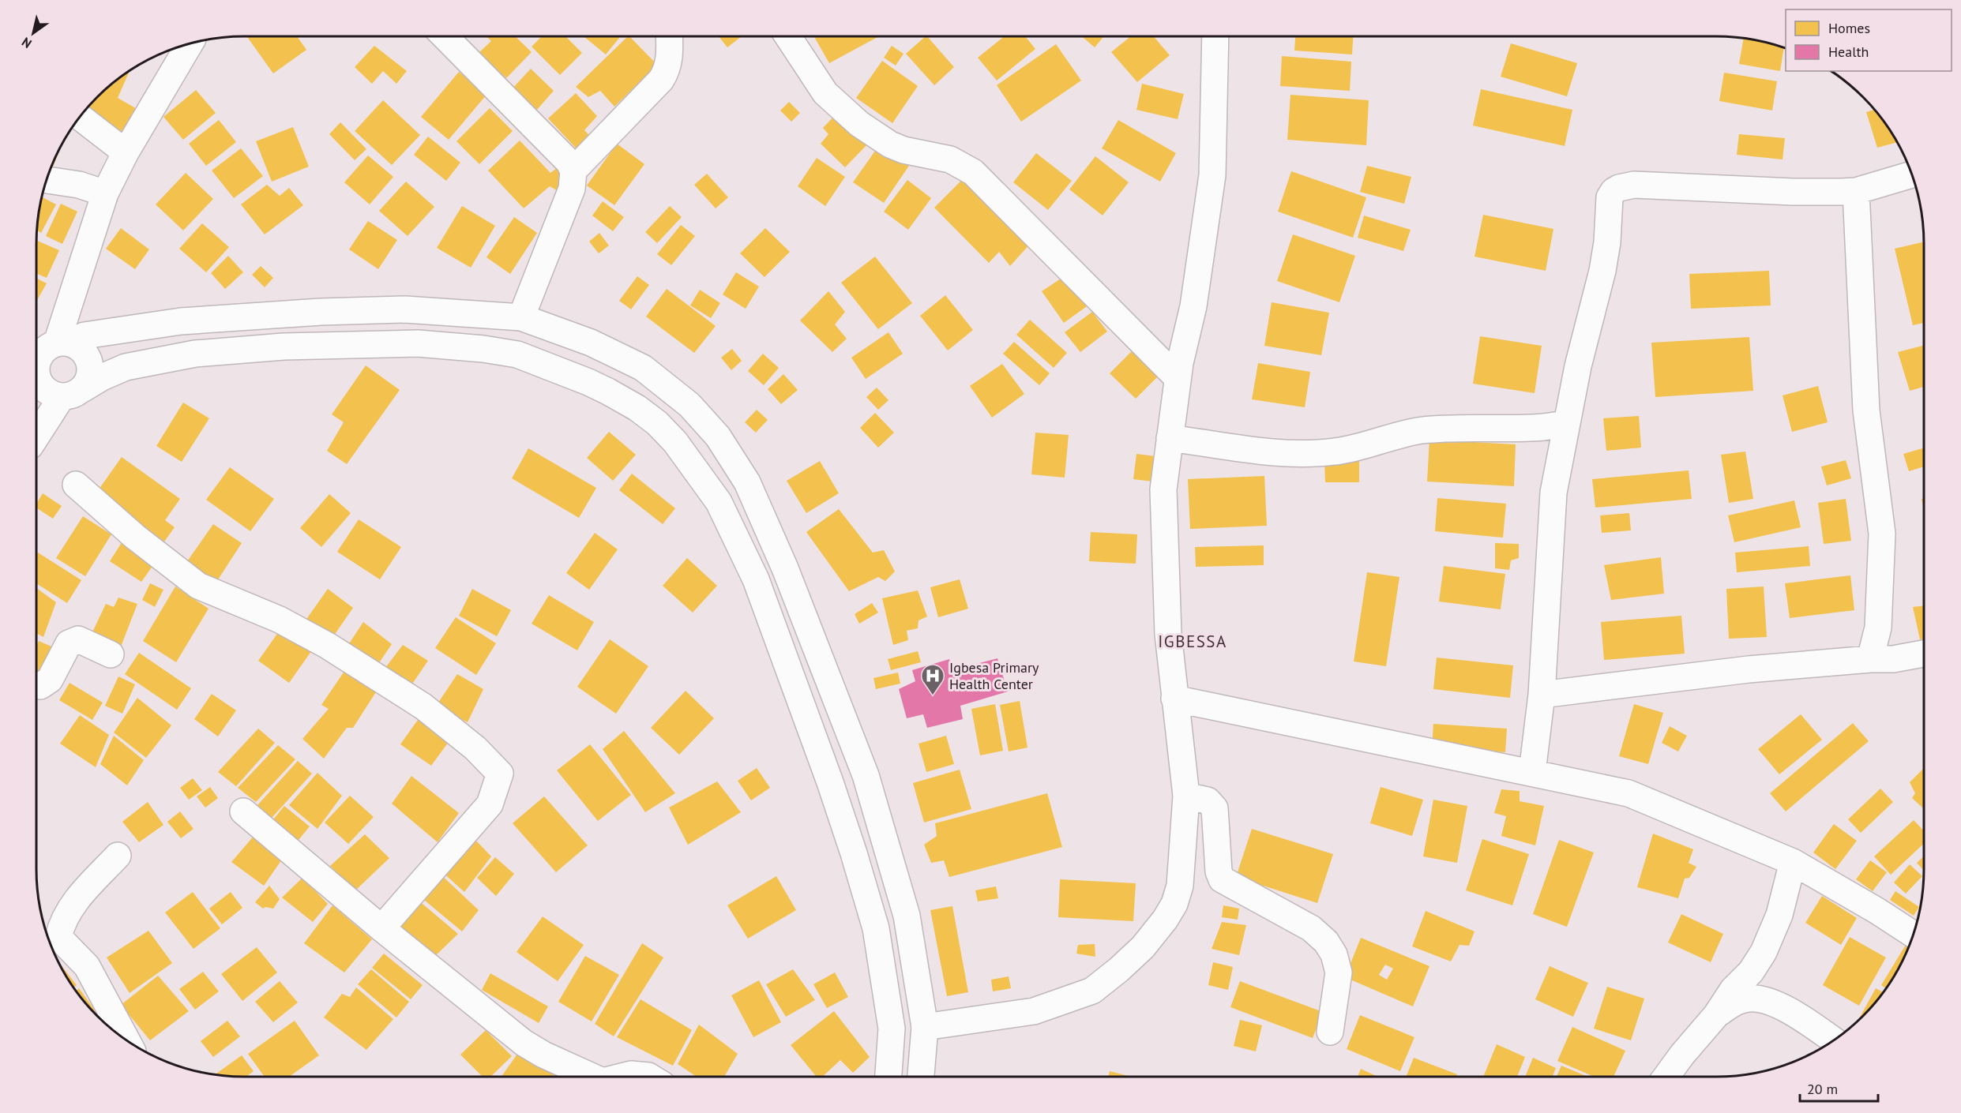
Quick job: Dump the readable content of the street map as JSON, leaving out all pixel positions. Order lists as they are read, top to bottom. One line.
{"districts":["IGBESSA"],"places":{"hospital":["Igbesa Primary Health Center"]},"legend":["Homes","Health"],"scale_bar":"20 m","north":"bottom left"}
